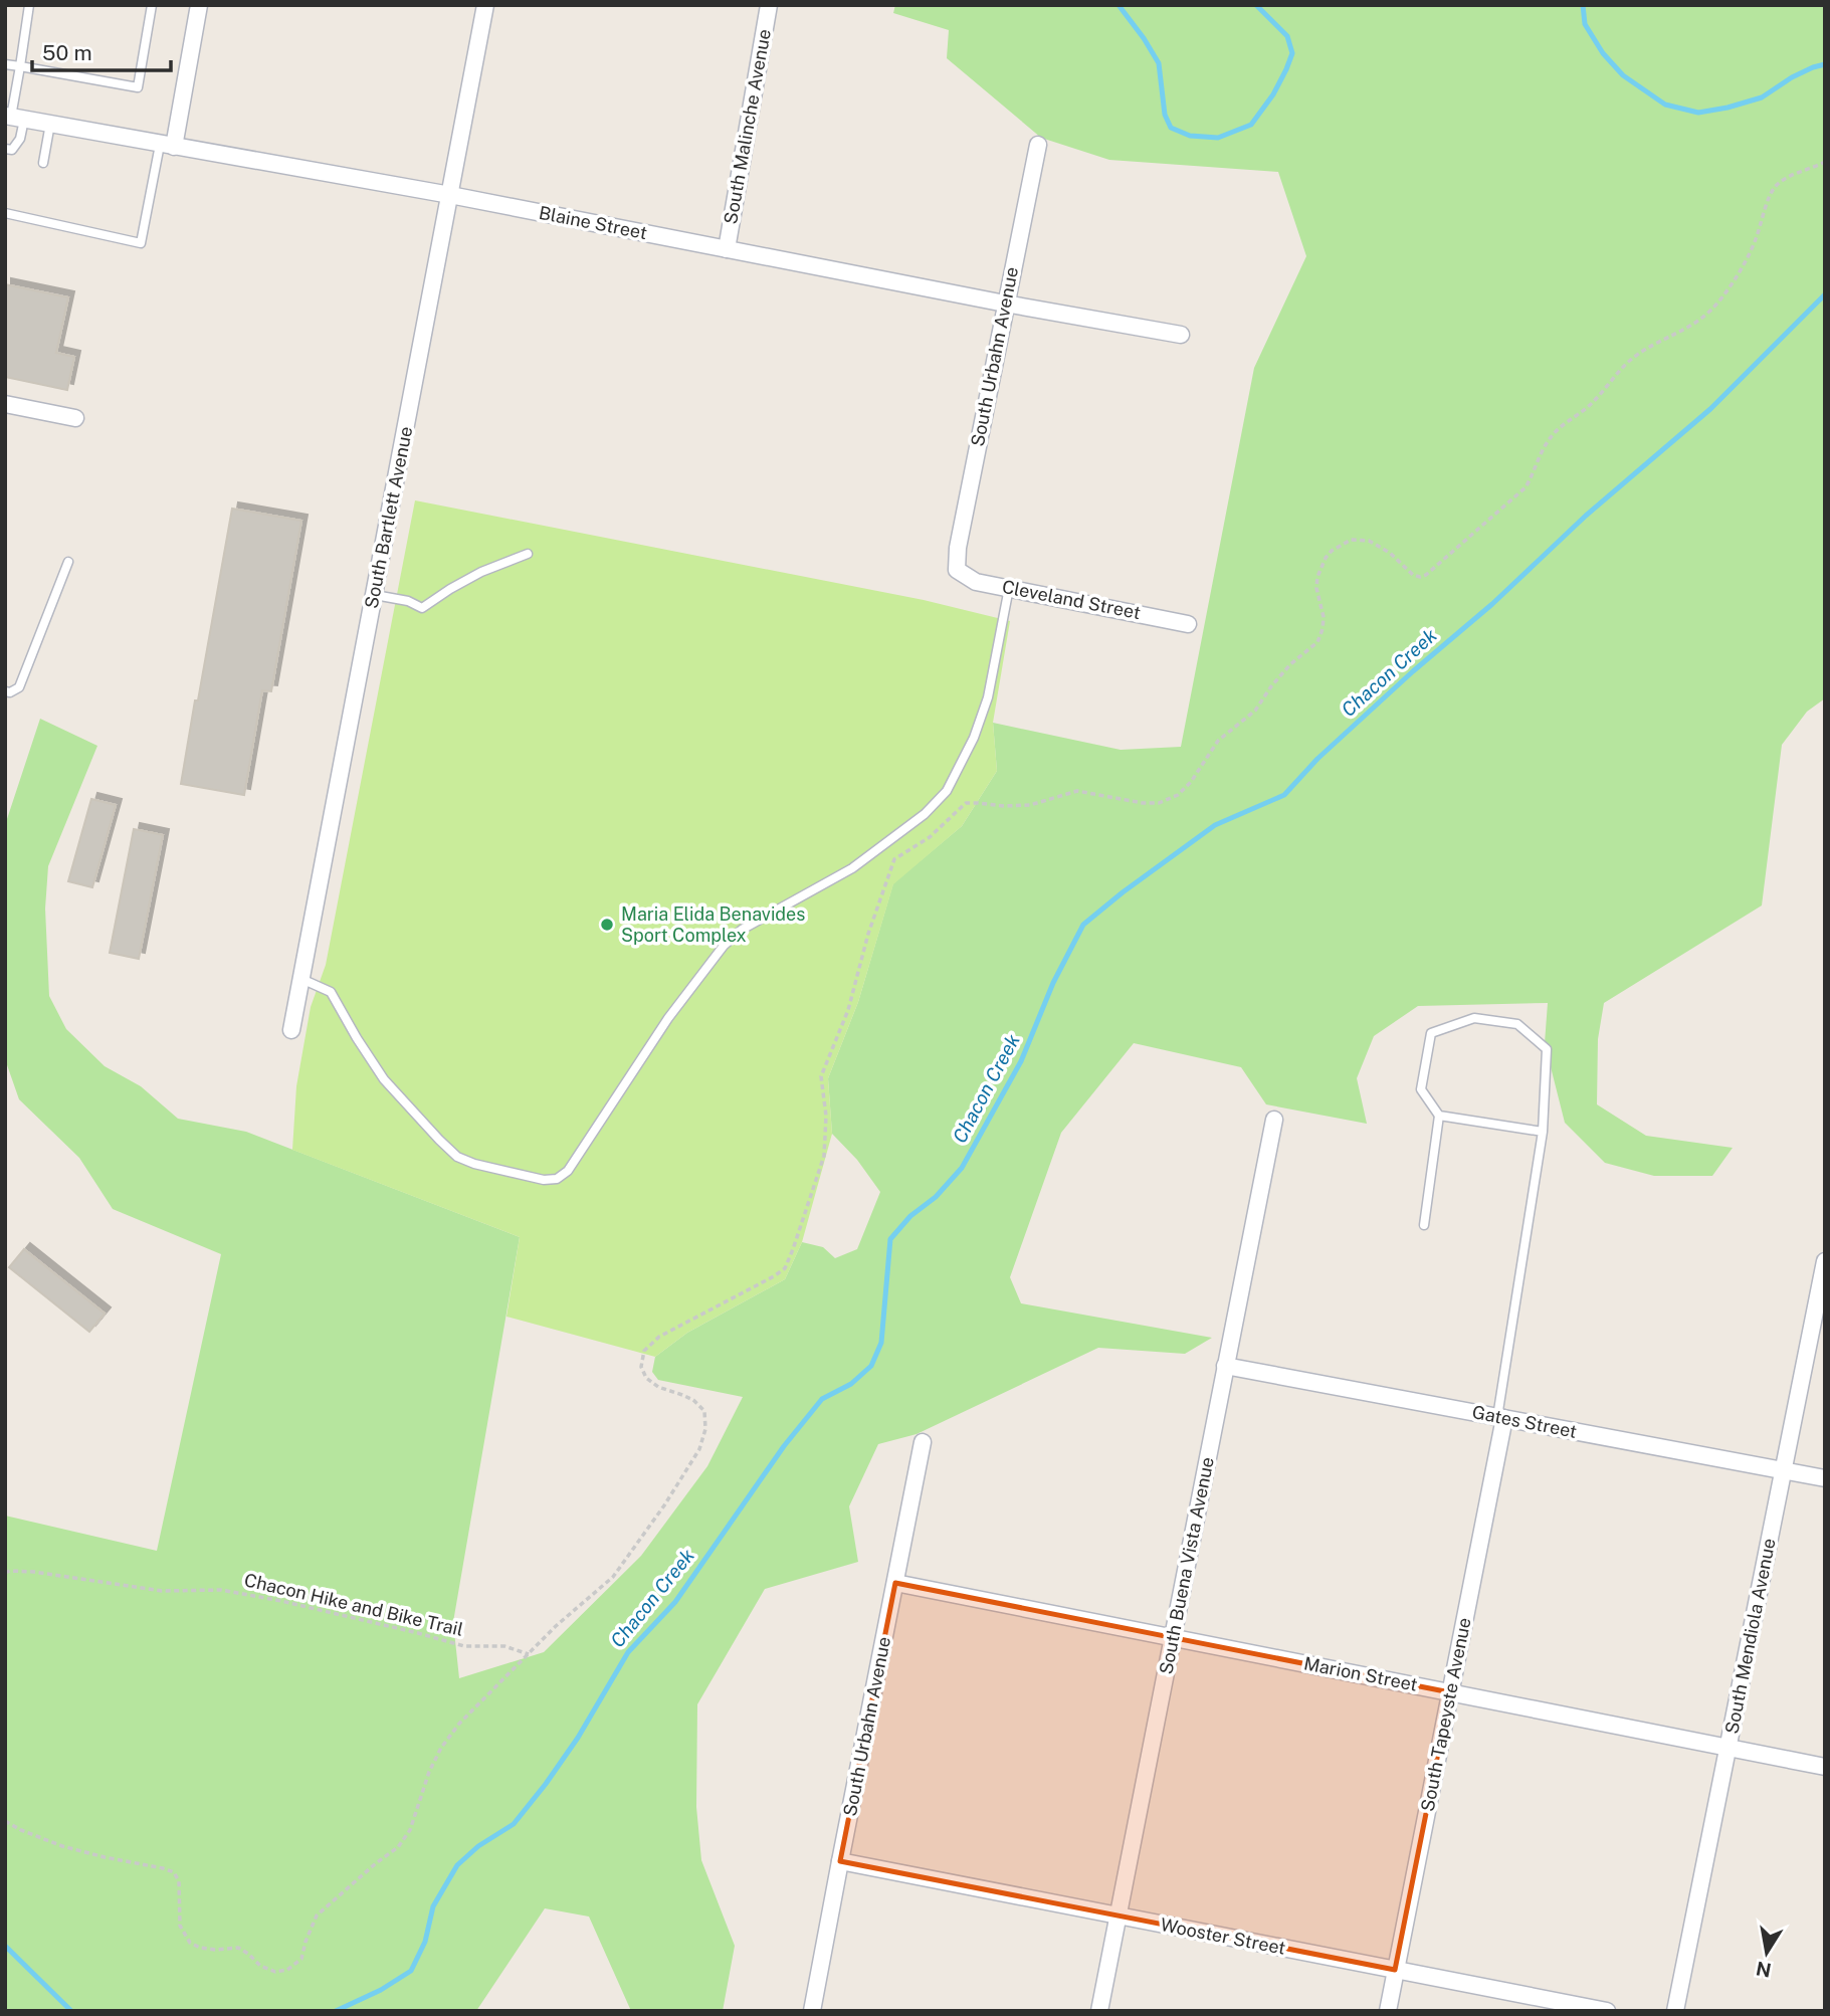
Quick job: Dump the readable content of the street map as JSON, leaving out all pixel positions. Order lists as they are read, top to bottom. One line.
{"streets":{"street":["South Malinche Avenue","Blaine Street","South Urbahn Avenue","South Bartlett Avenue","Cleveland Street","Gates Street","South Buena Vista Avenue","South Mendiola Avenue","Marion Street","South Tapeyste Avenue","Wooster Street"],"path":["Chacon Hike and Bike Trail"]},"crossings":[["South Malinche Avenue","Blaine Street"],["Blaine Street","South Urbahn Avenue"],["Blaine Street","South Bartlett Avenue"],["South Urbahn Avenue","Cleveland Street"],["South Urbahn Avenue","Marion Street"],["South Urbahn Avenue","Wooster Street"],["Gates Street","South Buena Vista Avenue"],["Gates Street","South Mendiola Avenue"],["Gates Street","South Tapeyste Avenue"],["South Buena Vista Avenue","Marion Street"],["South Buena Vista Avenue","Wooster Street"],["South Mendiola Avenue","Marion Street"],["Marion Street","South Tapeyste Avenue"],["South Tapeyste Avenue","Wooster Street"]],"water":["Chacon Creek"],"places":["Maria Elida Benavides Sport Complex"],"scale_bar":"50 m","north":"bottom"}
